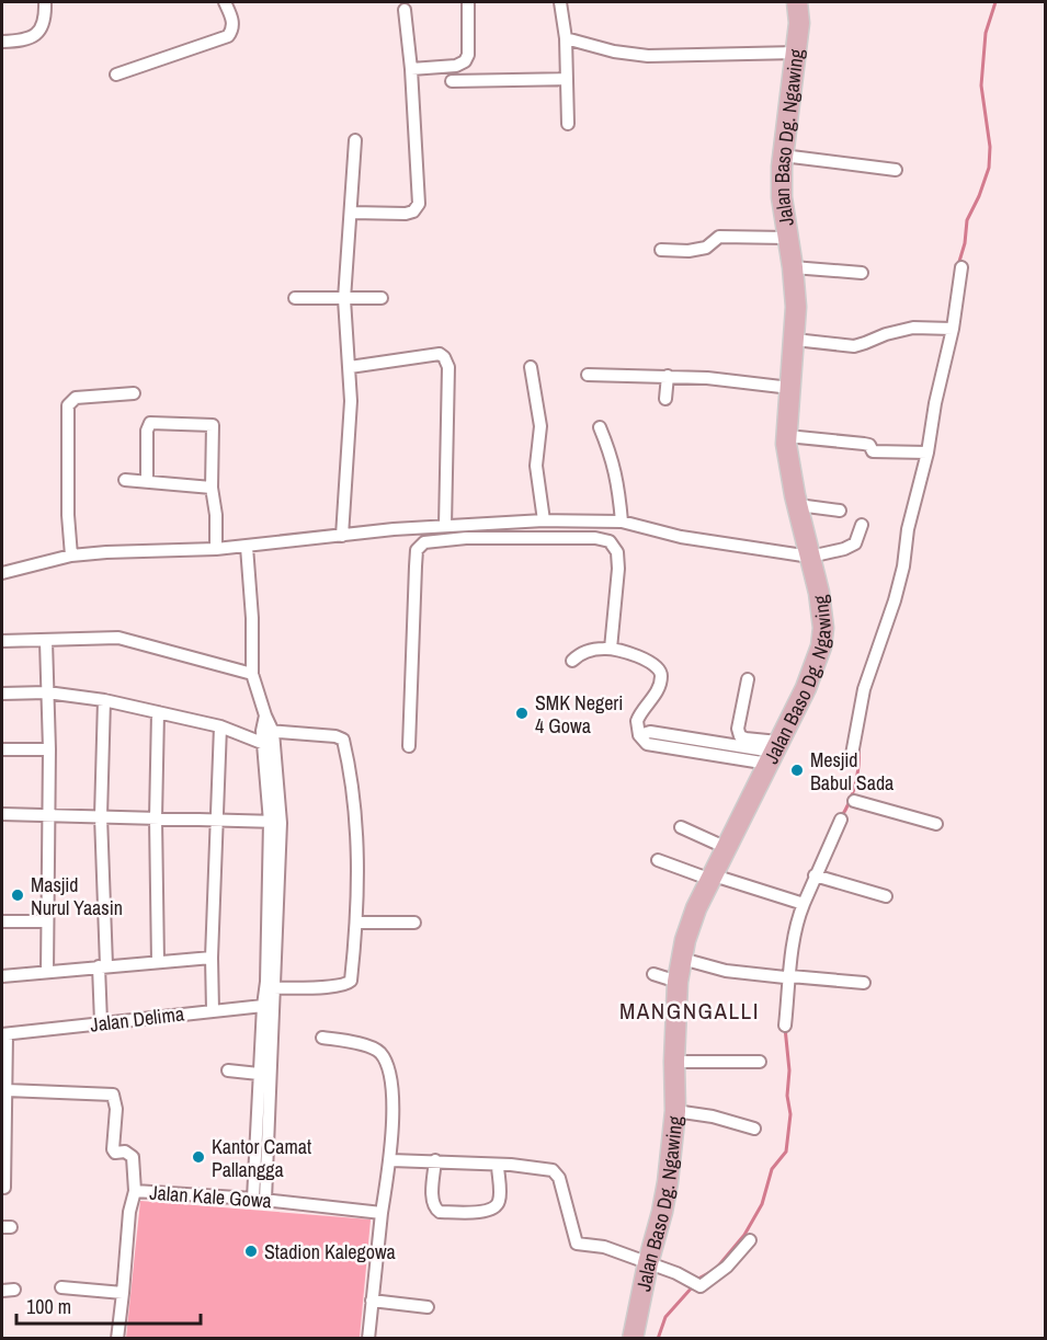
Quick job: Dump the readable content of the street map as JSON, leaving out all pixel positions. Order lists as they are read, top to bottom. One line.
{"streets":{"main road":["Jalan Baso Dg. Ngawing"],"street":["Jalan Delima","Jalan Kale Gowa"]},"districts":["MANGNGALLI"],"places":["SMK Negeri 4 Gowa","Mesjid Babul Sada","Masjid Nurul Yaasin","Kantor Camat Pallangga","Stadion Kalegowa"],"scale_bar":"100 m"}
